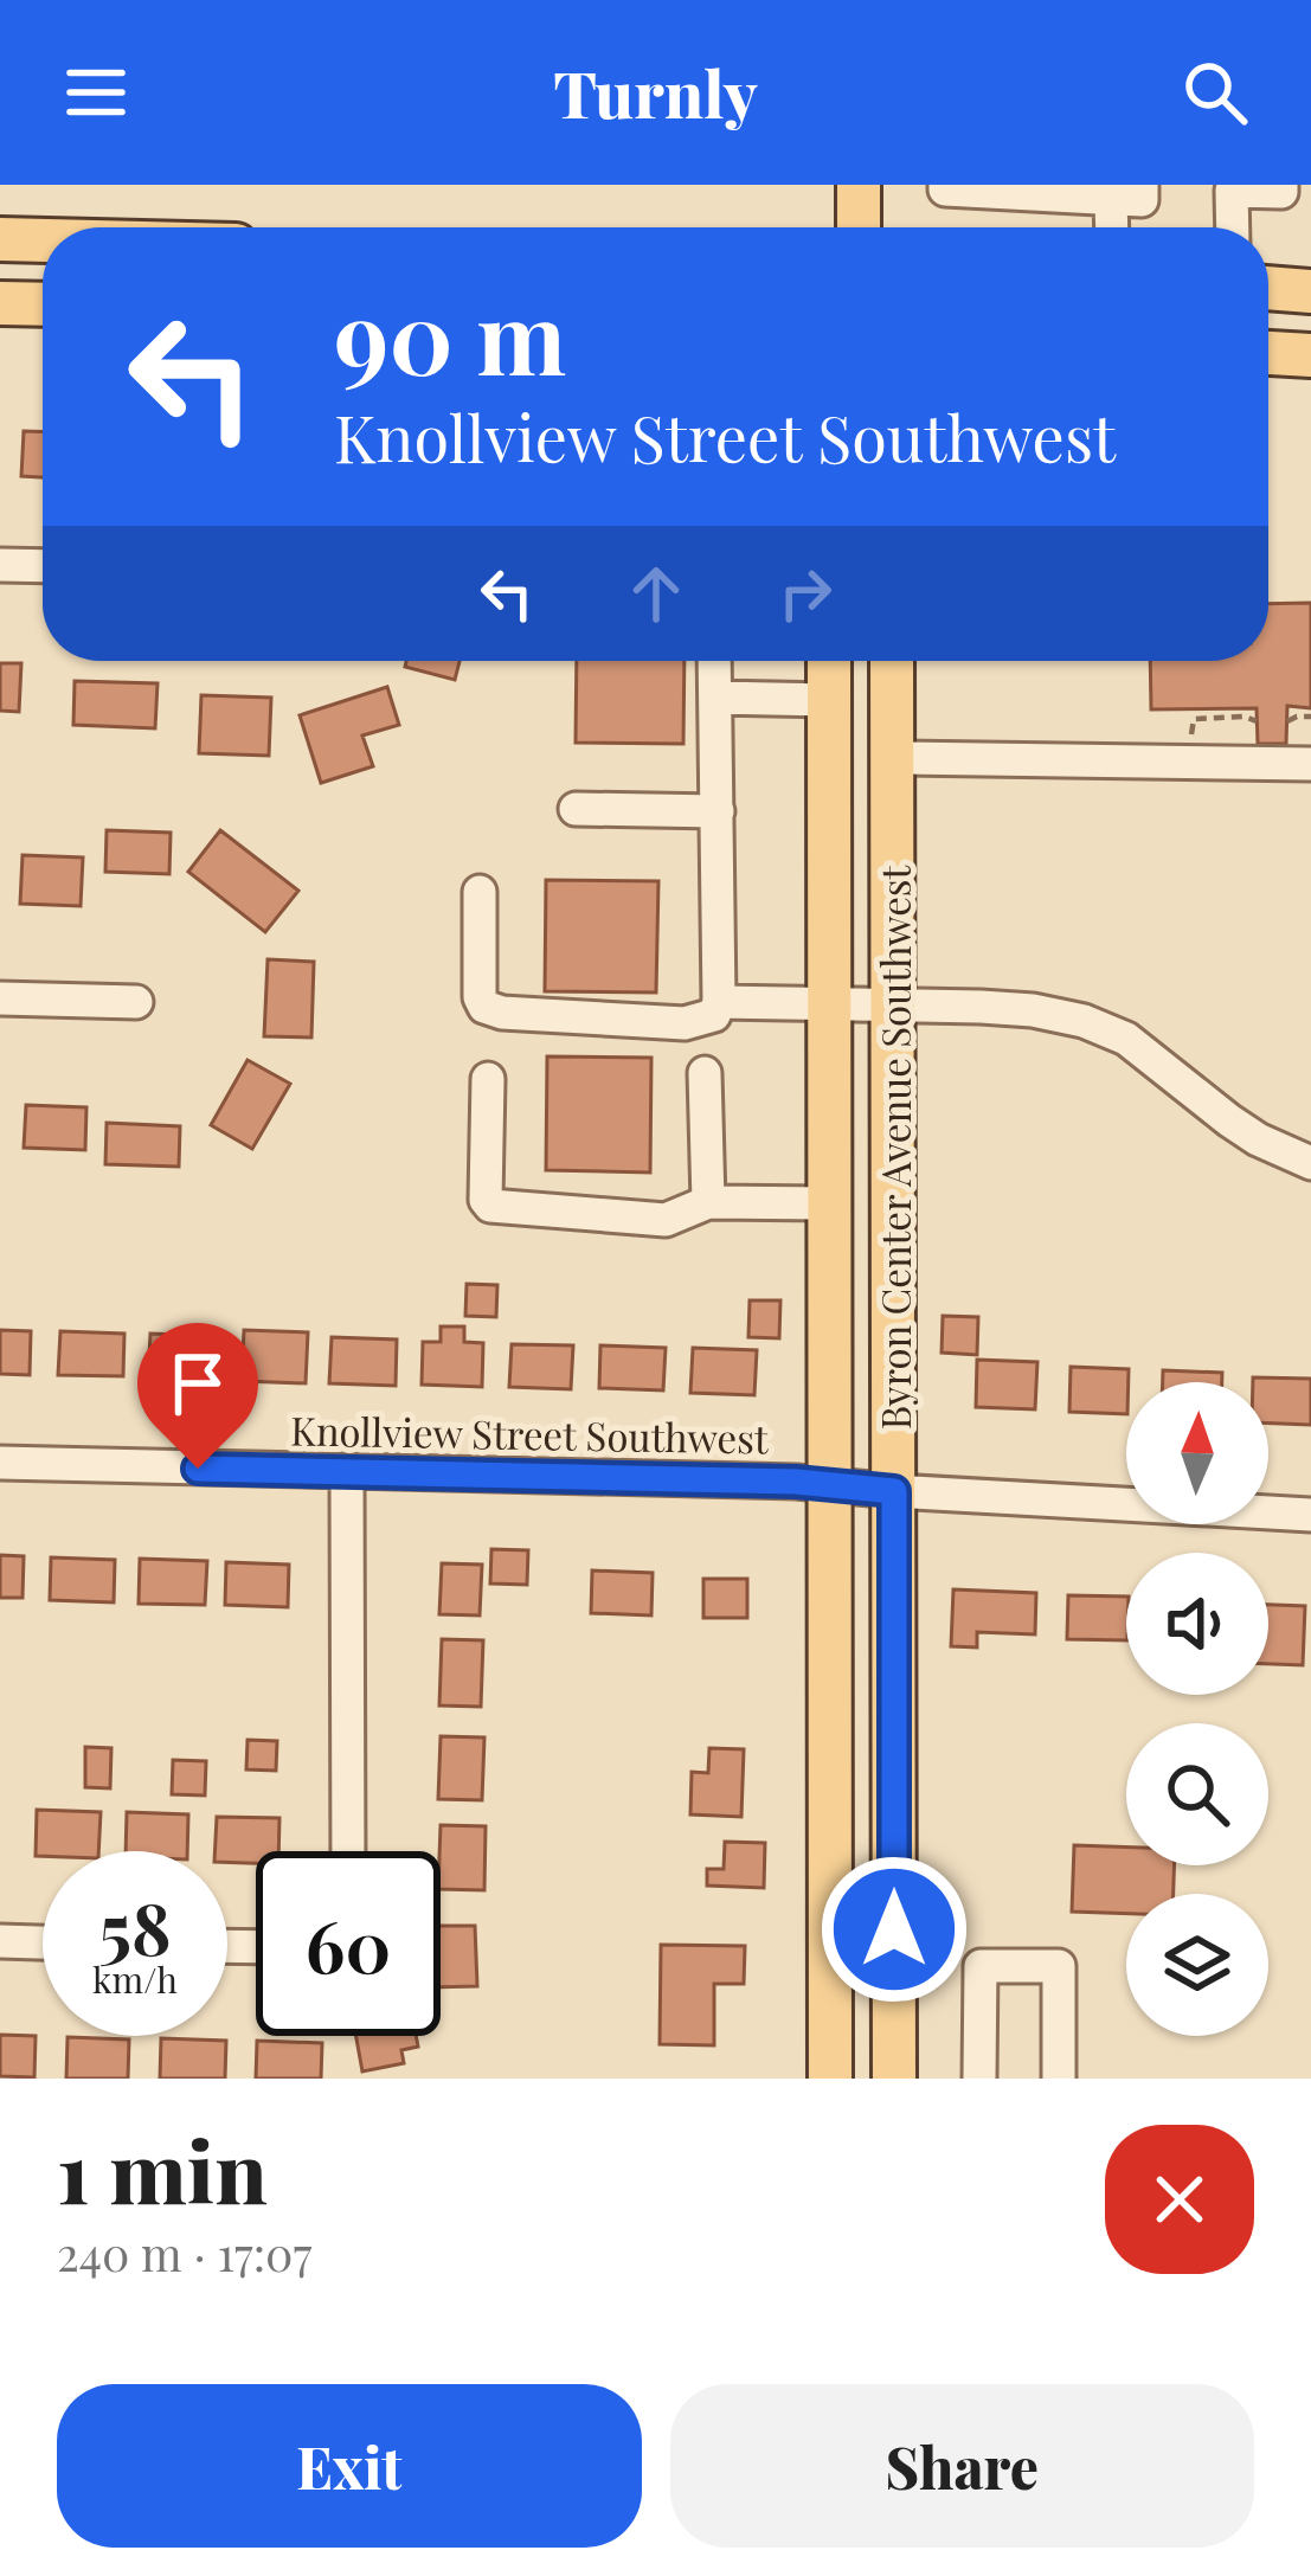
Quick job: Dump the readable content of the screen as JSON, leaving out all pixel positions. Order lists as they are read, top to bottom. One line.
{"streets":{"main road":["Byron Center Avenue Southwest"],"street":["Knollview Street Southwest"]},"crossings":[["Byron Center Avenue Southwest","Knollview Street Southwest"]],"north":"top","page":{"header":"Turnly","turn":["90 m","Knollview Street Southwest"],"speed":"58 km/h","limit":"60","heading":["1 min","240 m · 17:07"],"buttons":["Exit","Share"]}}
